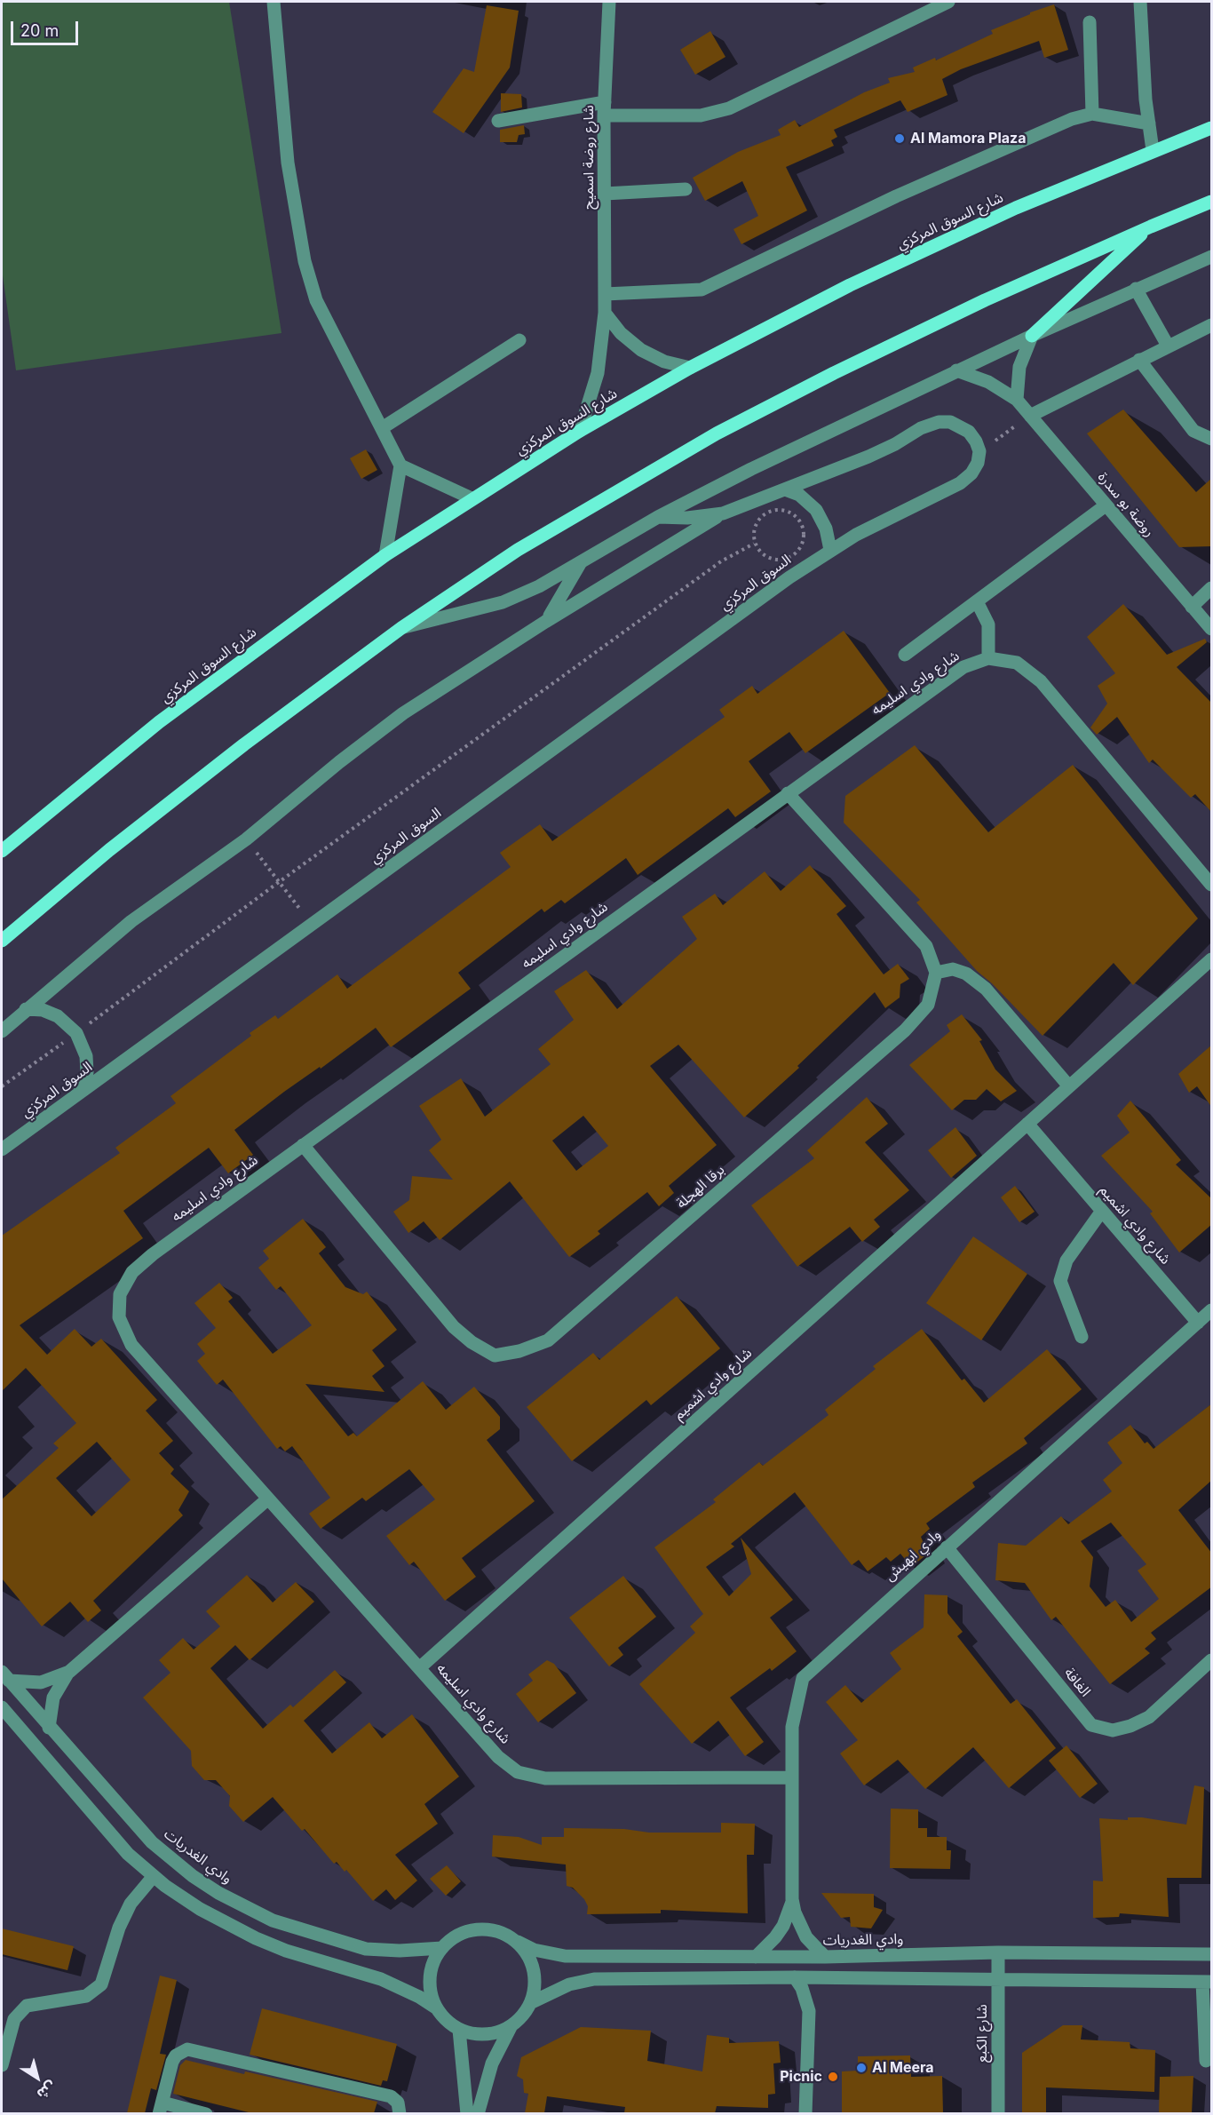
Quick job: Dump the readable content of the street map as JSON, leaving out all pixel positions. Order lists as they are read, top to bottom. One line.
{"streets":{"main road":["شارع السوق المركزي"],"street":["شارع روضة اسميح","روضة بو سدرة","السوق المركزي","شارع وادي اسليمه","برقا الهجلة","شارع وادي اشميم","وادي ابهيش","الغافة","وادي الغدريات","شارع الكبع"]},"crossings":[["شارع روضة اسميح","شارع السوق المركزي"],["شارع وادي اسليمه","برقا الهجلة"],["شارع وادي اسليمه","شارع وادي اشميم"],["شارع وادي اسليمه","وادي ابهيش"],["شارع وادي اشميم","وادي ابهيش"],["وادي ابهيش","الغافة"],["وادي ابهيش","وادي الغدريات"],["وادي الغدريات","شارع الكبع"]],"places":["Al Mamora Plaza","Al Meera","Picnic"],"scale_bar":"20 m","north":"bottom right"}
